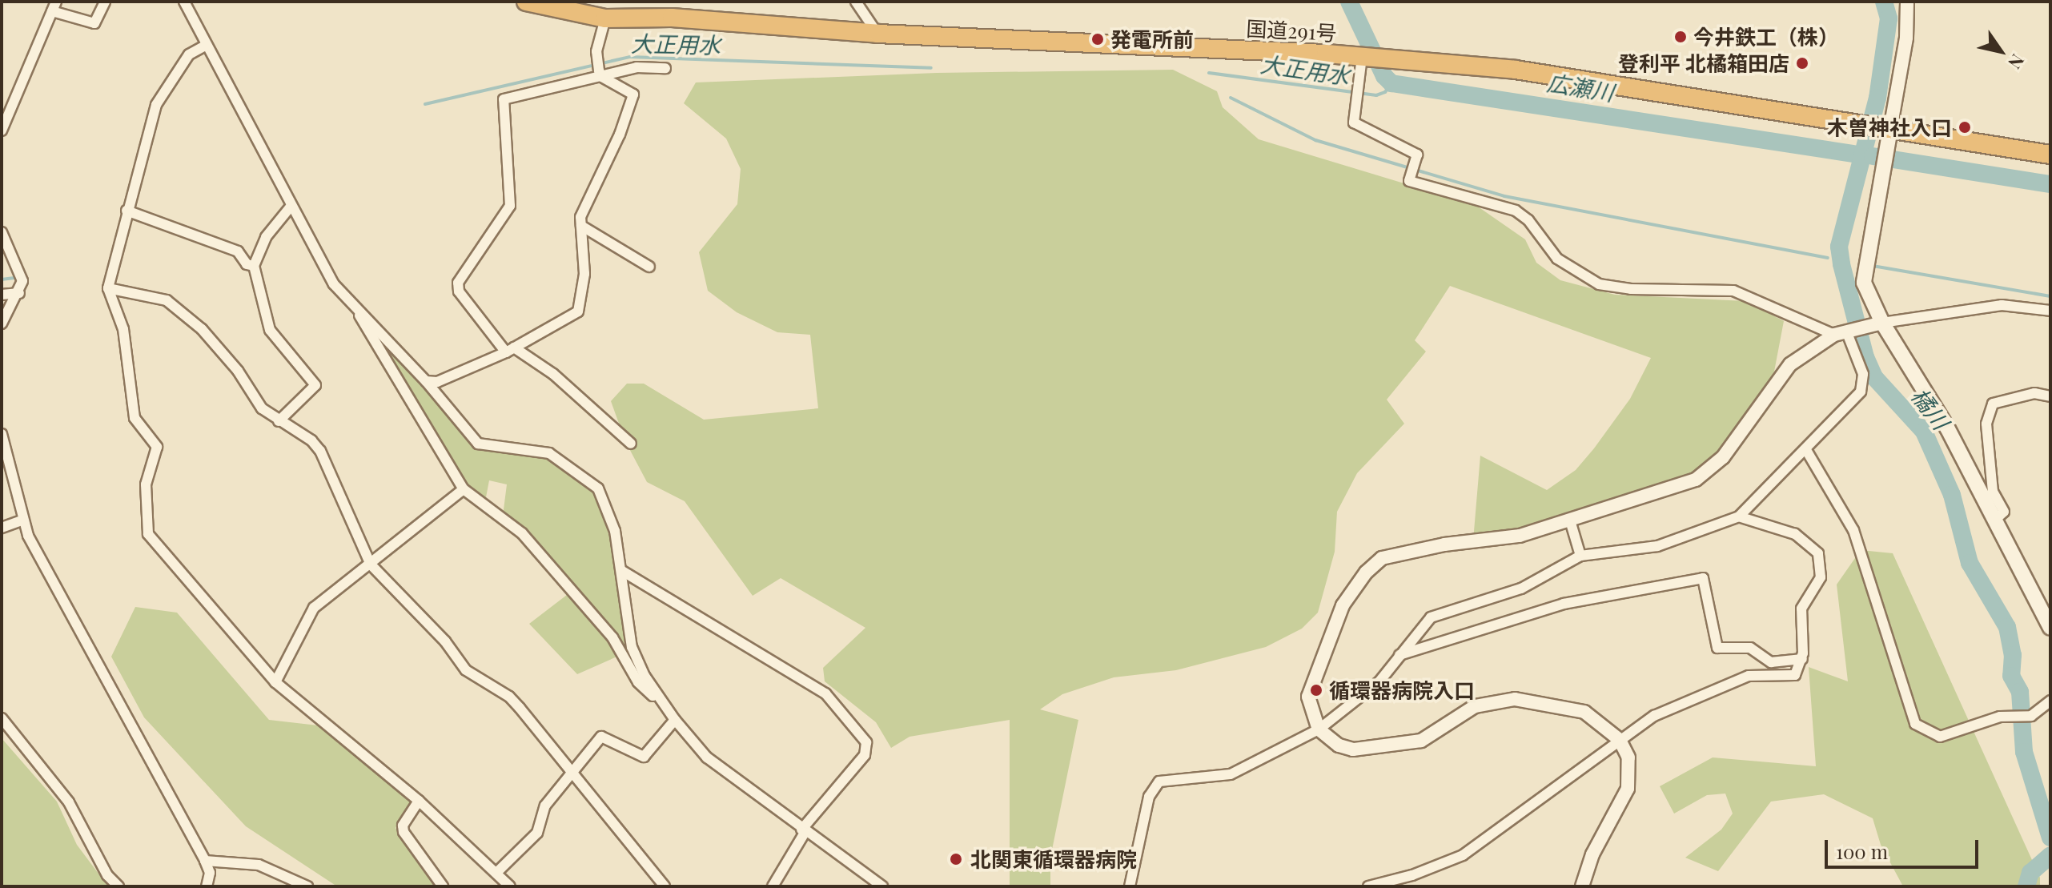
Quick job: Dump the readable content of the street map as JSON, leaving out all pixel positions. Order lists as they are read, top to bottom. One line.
{"streets":{"highway":["国道291号"]},"water":["大正用水","広瀬川","橘川"],"places":["今井鉄工（株）","発電所前","登利平 北橘箱田店","木曽神社入口","循環器病院入口","北関東循環器病院"],"scale_bar":"100 m","north":"bottom right"}
